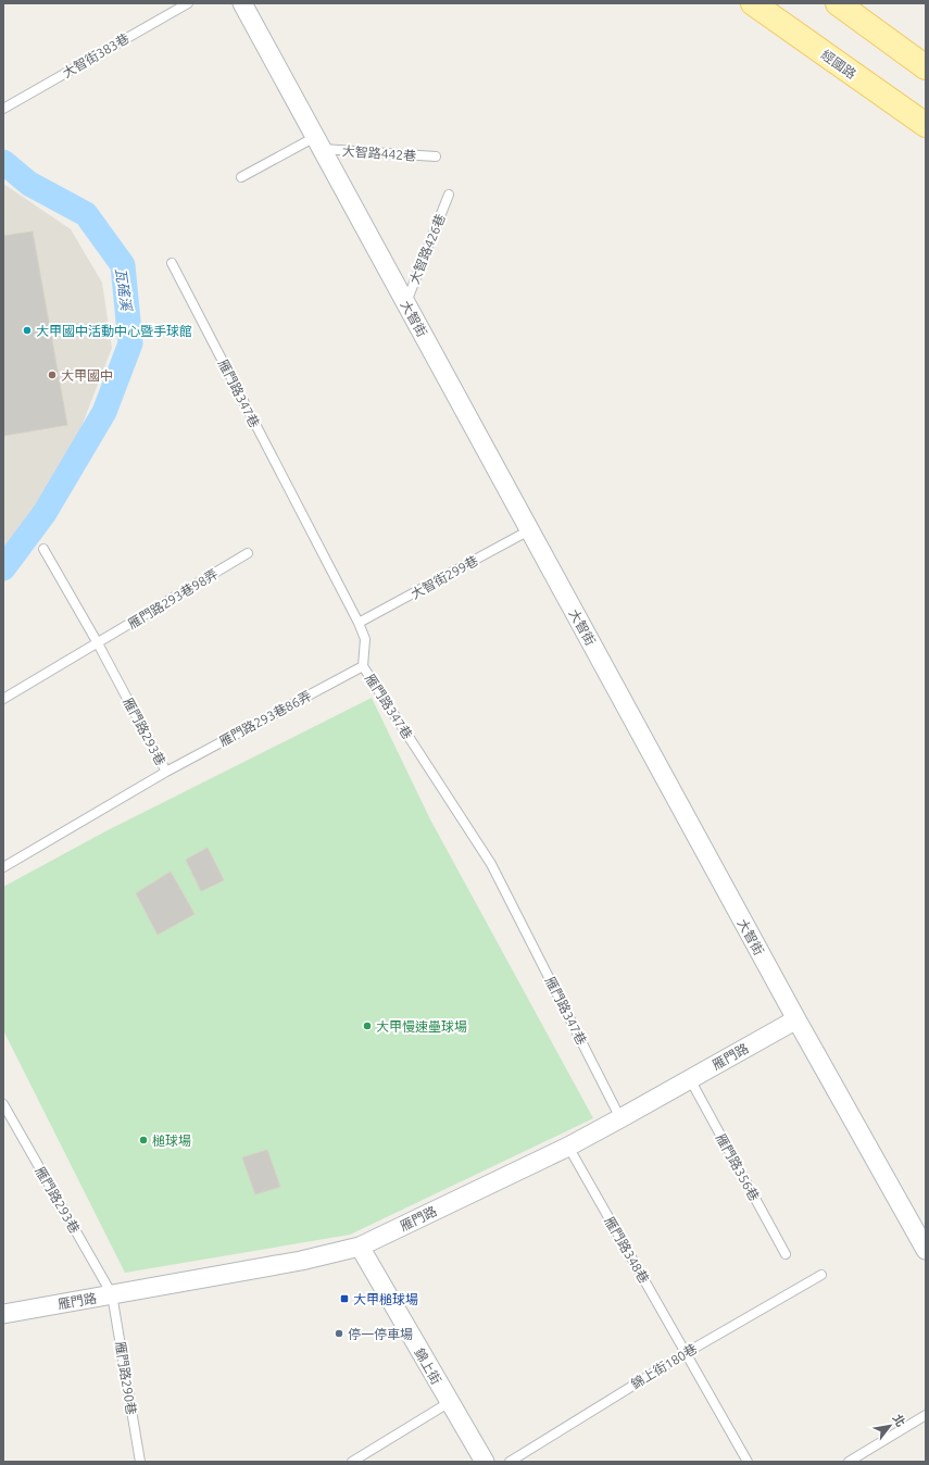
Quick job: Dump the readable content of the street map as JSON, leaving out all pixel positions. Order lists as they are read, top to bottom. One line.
{"streets":{"main road":["經國路"],"street":["大智街","雁門路","錦上街"],"lane":["大智街383巷","大智路442巷","大智路426巷","雁門路347巷","大智街299巷","雁門路293巷98弄","雁門路293巷86弄","雁門路293巷","雁門路356巷","雁門路348巷","錦上街180巷","雁門路290巷"]},"crossings":[["大智路442巷","大智街"],["大智路426巷","大智街"],["大智街","大智街299巷"],["大智街","雁門路"],["雁門路347巷","大智街299巷"],["雁門路347巷","雁門路293巷86弄"],["雁門路347巷","雁門路"],["雁門路293巷98弄","雁門路293巷"],["雁門路293巷86弄","雁門路293巷"],["雁門路293巷","雁門路"],["雁門路293巷","雁門路290巷"],["雁門路","雁門路356巷"],["雁門路","雁門路348巷"],["雁門路","錦上街"],["雁門路","雁門路290巷"],["雁門路348巷","錦上街180巷"]],"water":["瓦磘溪"],"places":{"other":["大甲國中活動中心暨手球館","大甲國中","大甲慢速壘球場","槌球場","停一停車場"],"transit":["大甲槌球場"]},"north":"top right"}
